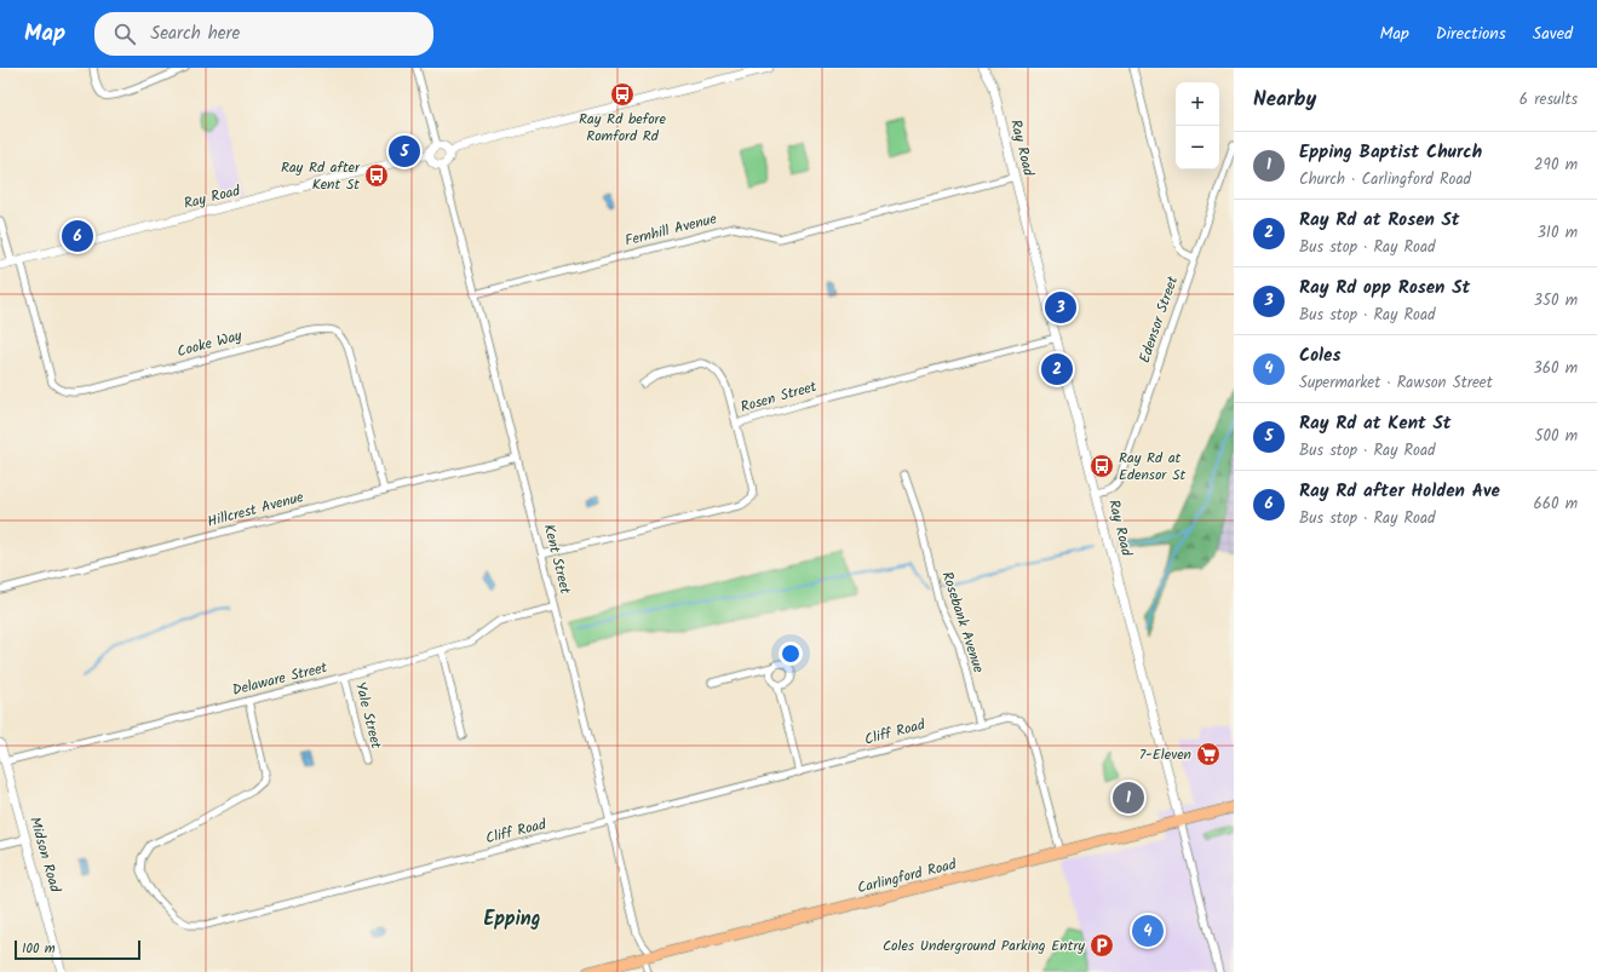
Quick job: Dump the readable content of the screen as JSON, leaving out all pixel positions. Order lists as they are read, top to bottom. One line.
{"streets":{"main road":["Carlingford Road"],"street":["Ray Road","Fernhill Avenue","Edensor Street","Cooke Way","Rosen Street","Hillcrest Avenue","Kent Street","Rosebank Avenue","Delaware Street","Yale Street","Cliff Road","Midson Road"]},"crossings":[["Ray Road","Fernhill Avenue"],["Ray Road","Edensor Street"],["Ray Road","Cooke Way"],["Ray Road","Rosen Street"],["Ray Road","Kent Street"],["Ray Road","Carlingford Road"],["Fernhill Avenue","Kent Street"],["Cooke Way","Hillcrest Avenue"],["Rosen Street","Kent Street"],["Hillcrest Avenue","Kent Street"],["Kent Street","Delaware Street"],["Kent Street","Cliff Road"],["Kent Street","Carlingford Road"],["Rosebank Avenue","Cliff Road"],["Delaware Street","Yale Street"],["Delaware Street","Cliff Road"],["Delaware Street","Midson Road"],["Cliff Road","Carlingford Road"]],"districts":["Epping"],"places":{"bus stop":["Ray Rd before Romford Rd","Ray Rd after Kent St","Ray Rd at Edensor St"],"supermarket":["7-Eleven"],"parking":["Coles Underground Parking Entry"]},"scale_bar":"100 m","page":{"header":"Map","search":"Search here","nav":["Map","Directions","Saved"],"heading":["Nearby","6 results"],"map_buttons":["+","−"],"list":[{"mark":"1","name":"Epping Baptist Church","note":"Church · Carlingford Road","value":"290 m"},{"mark":"2","name":"Ray Rd at Rosen St","note":"Bus stop · Ray Road","value":"310 m"},{"mark":"3","name":"Ray Rd opp Rosen St","note":"Bus stop · Ray Road","value":"350 m"},{"mark":"4","name":"Coles","note":"Supermarket · Rawson Street","value":"360 m"},{"mark":"5","name":"Ray Rd at Kent St","note":"Bus stop · Ray Road","value":"500 m"},{"mark":"6","name":"Ray Rd after Holden Ave","note":"Bus stop · Ray Road","value":"660 m"}],"pins":["5","6","3","2","1","4"],"scale":"100 m"}}
